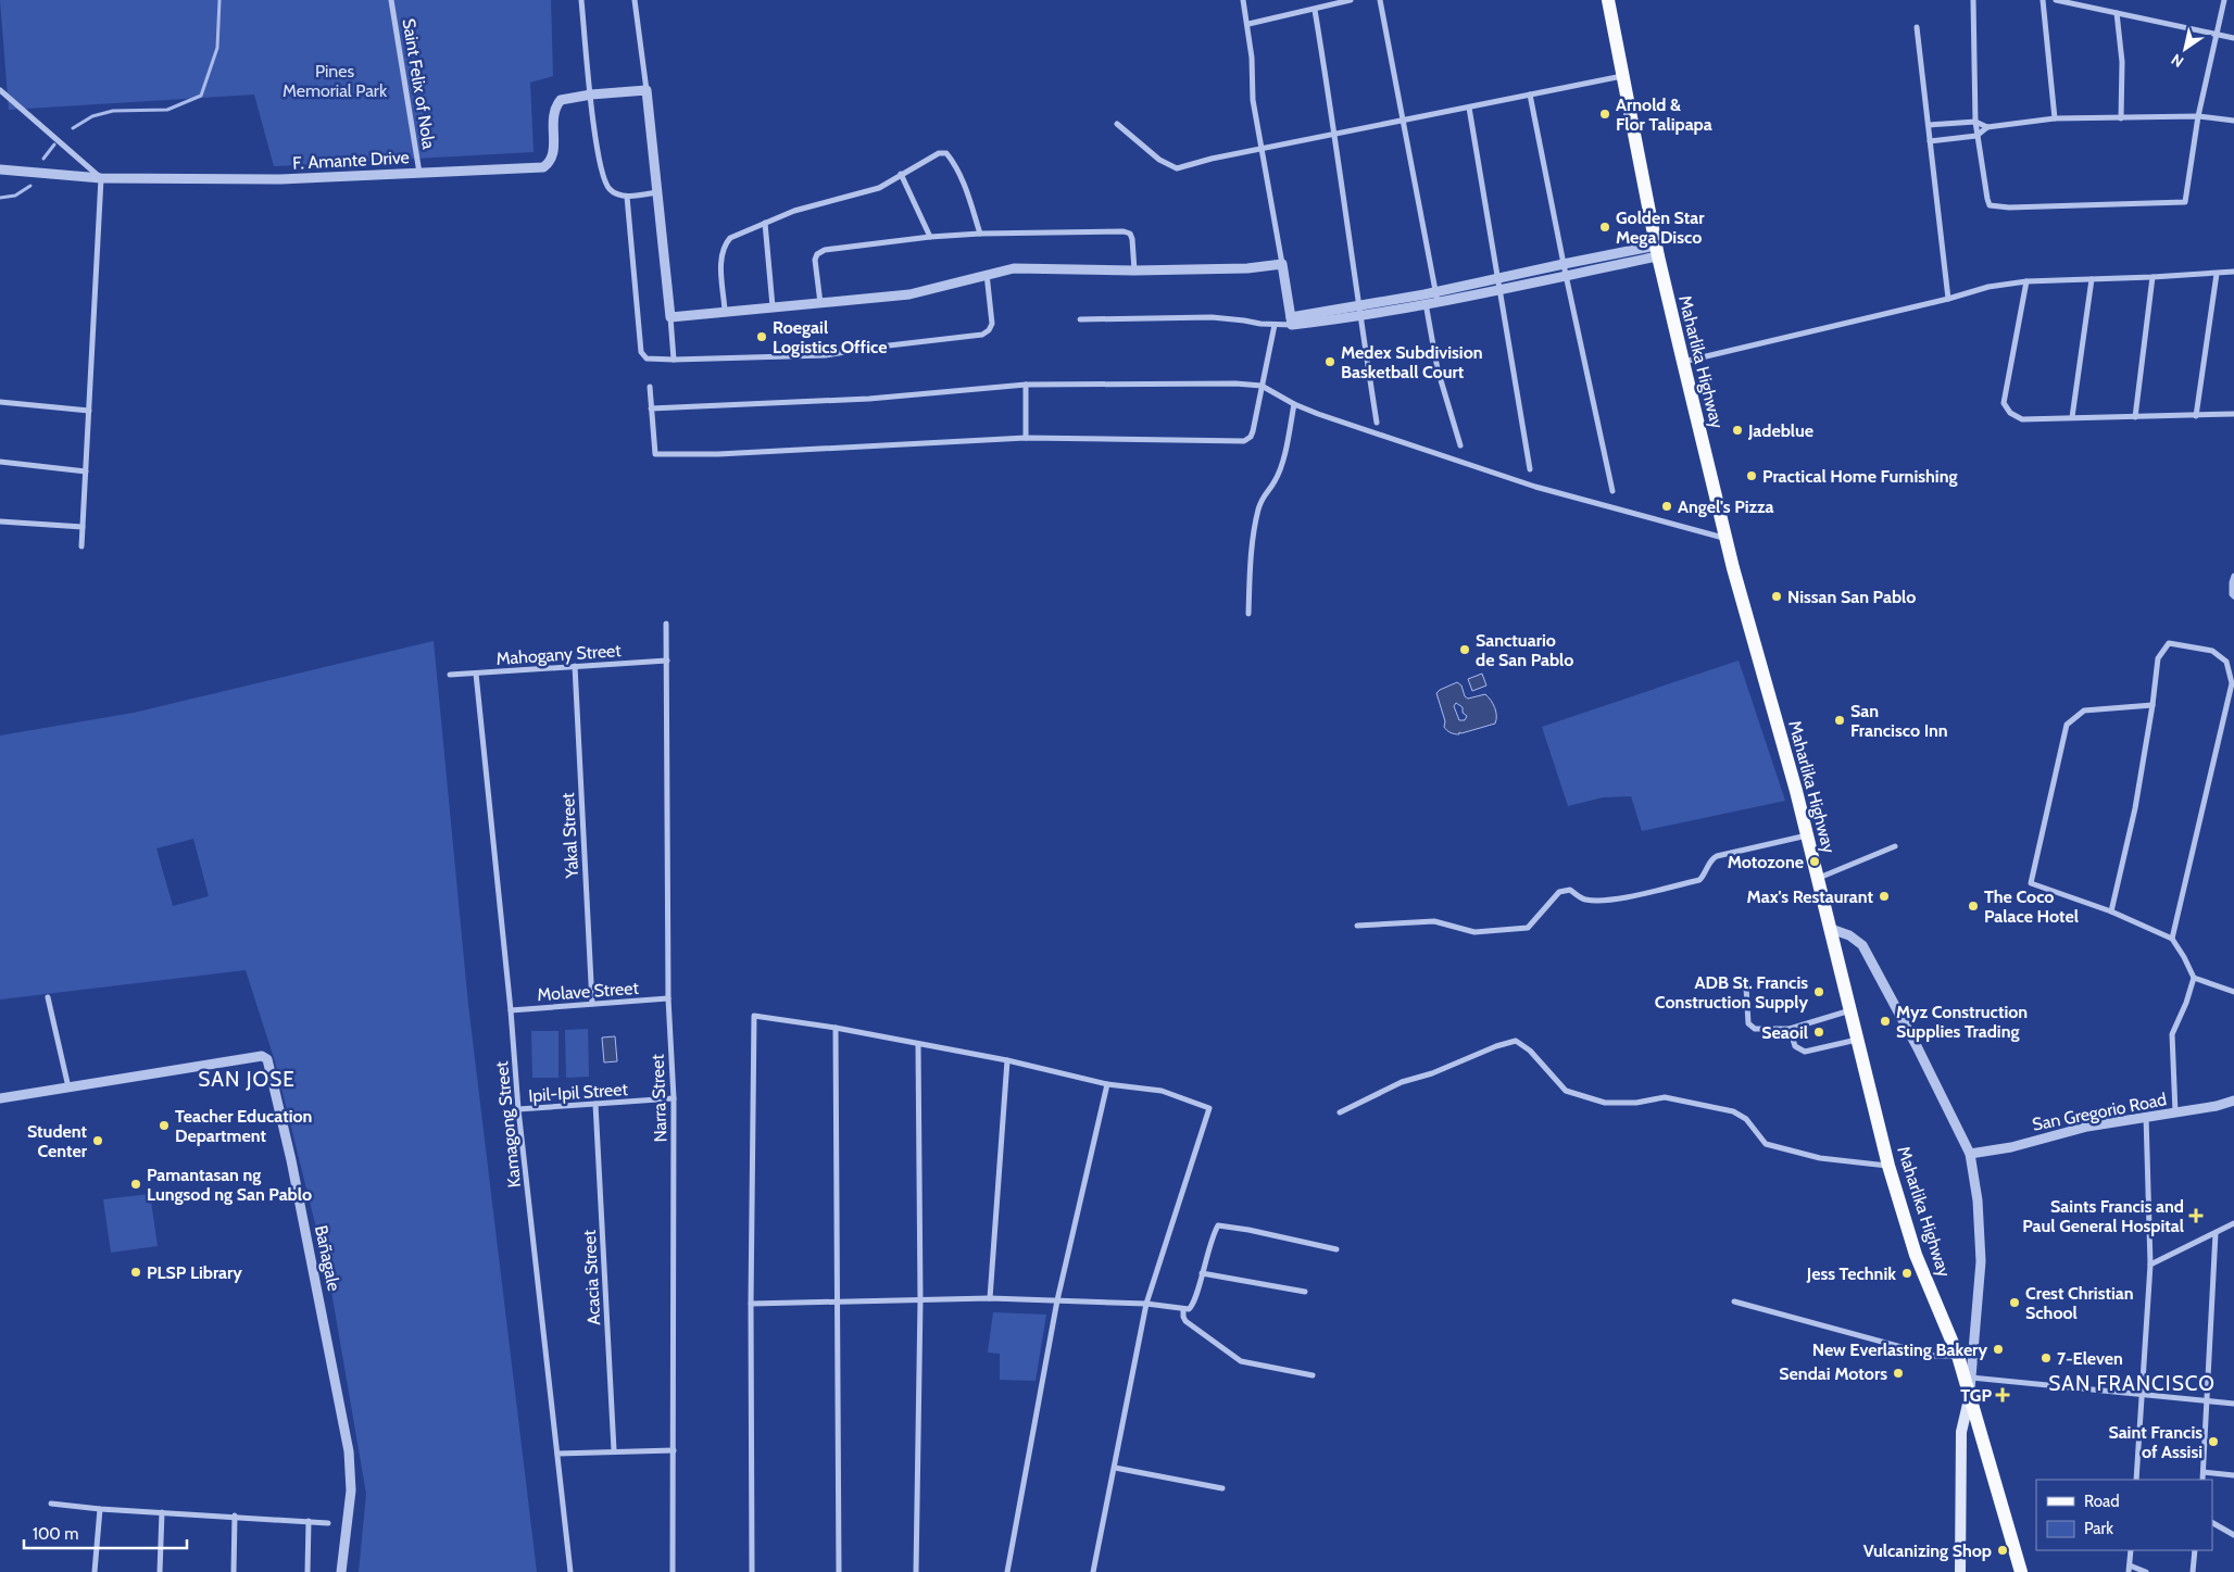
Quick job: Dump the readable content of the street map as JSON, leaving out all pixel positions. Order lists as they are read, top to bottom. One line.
{"streets":{"main road":["Maharlika Highway"],"street":["Saint Felix of Nola","F. Amante Drive","Mahogany Street","Yakal Street","Molave Street","Ipil-Ipil Street","Narra Street","San Gregorio Road","Kamagong Street","Bañagale","Acacia Street"]},"crossings":[["Saint Felix of Nola","F. Amante Drive"],["Mahogany Street","Yakal Street"],["Mahogany Street","Narra Street"],["Mahogany Street","Kamagong Street"],["Yakal Street","Molave Street"],["Molave Street","Narra Street"],["Molave Street","Kamagong Street"],["Ipil-Ipil Street","Narra Street"],["Ipil-Ipil Street","Kamagong Street"],["Ipil-Ipil Street","Acacia Street"]],"districts":["SAN JOSE","SAN FRANCISCO"],"parks":["Pines Memorial Park"],"places":{"other":["Arnold & Flor Talipapa","Golden Star Mega Disco","Roegail Logistics Office","Medex Subdivision Basketball Court","Jadeblue","Practical Home Furnishing","Angel's Pizza","Nissan San Pablo","Sanctuario de San Pablo","San Francisco Inn","Motozone","Max's Restaurant","The Coco Palace Hotel","ADB St. Francis Construction Supply","Myz Construction Supplies Trading","Seaoil","Teacher Education Department","Student Center","Pamantasan ng Lungsod ng San Pablo","PLSP Library","Jess Technik","Crest Christian School","New Everlasting Bakery","7-Eleven","Sendai Motors","Saint Francis of Assisi","Vulcanizing Shop"],"health":["Saints Francis and Paul General Hospital","TGP"]},"legend":["Road","Park"],"scale_bar":"100 m","north":"bottom left"}
